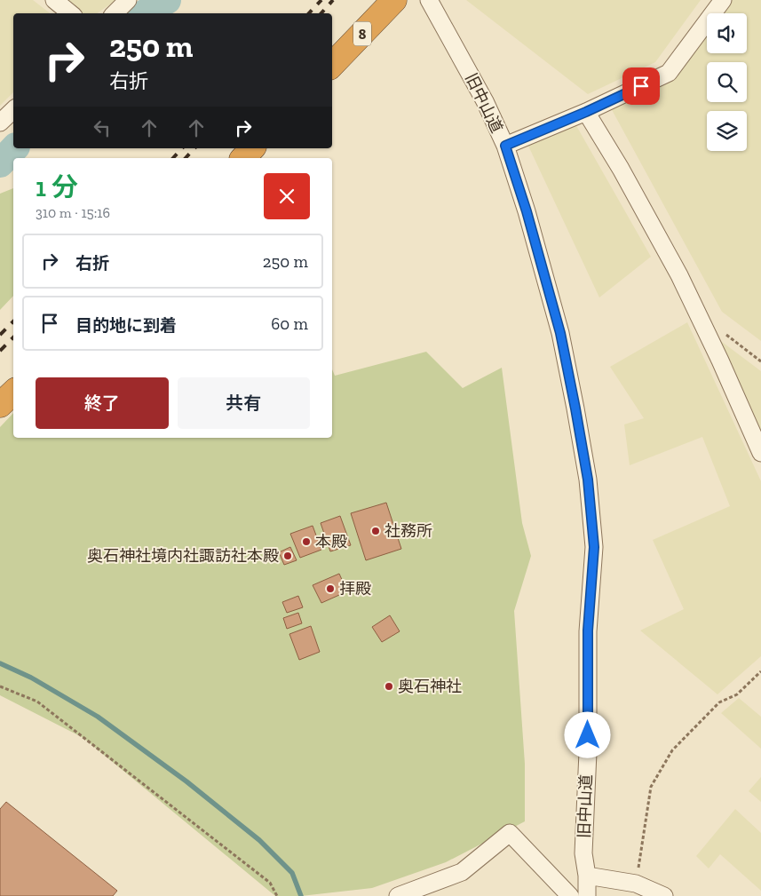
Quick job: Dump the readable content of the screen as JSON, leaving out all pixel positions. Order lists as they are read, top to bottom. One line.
{"streets":{"highway":["8"],"street":["旧中山道"]},"places":["社務所","本殿","奥石神社境内社諏訪社本殿","拝殿","奥石神社"],"page":{"turn":["250 m","右折"],"heading":["1 分","310 m · 15:16"],"list":[{"name":"右折","value":"250 m"},{"name":"目的地に到着","value":"60 m"}],"buttons":["終了","共有"]}}
